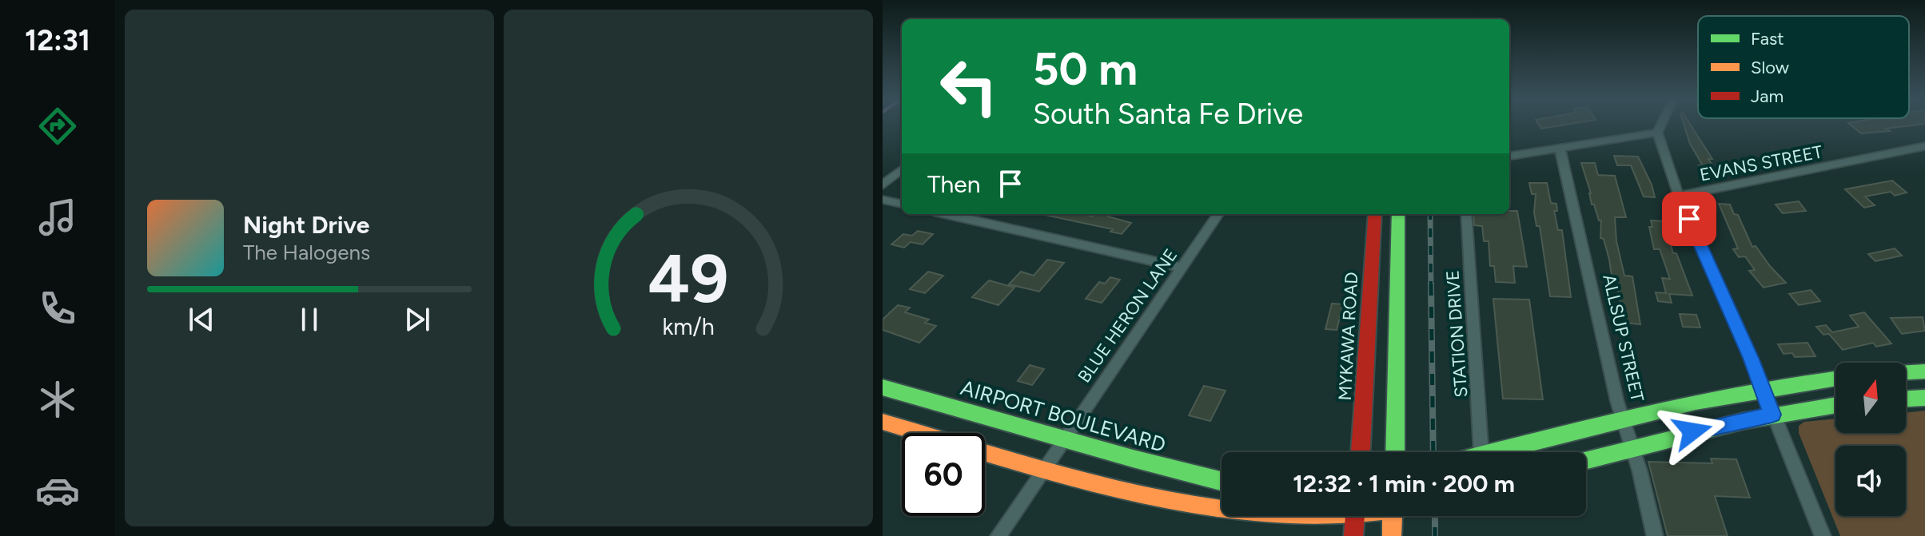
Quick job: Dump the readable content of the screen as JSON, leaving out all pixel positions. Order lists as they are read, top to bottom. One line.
{"streets":{"main road":["MYKAWA ROAD","AIRPORT BOULEVARD"],"street":["EVANS STREET","BLUE HERON LANE","STATION DRIVE","ALLSUP STREET"]},"crossings":[["BLUE HERON LANE","AIRPORT BOULEVARD"]],"legend":["Fast","Slow","Jam"],"north":"top","page":{"tabs":"12:31","turn":["50 m","South Santa Fe Drive"],"then":"Then","song":["Night Drive","The Halogens"],"limit":"60","trip":"12:32 · 1 min · 200 m","gauge":["49","km/h"]}}
